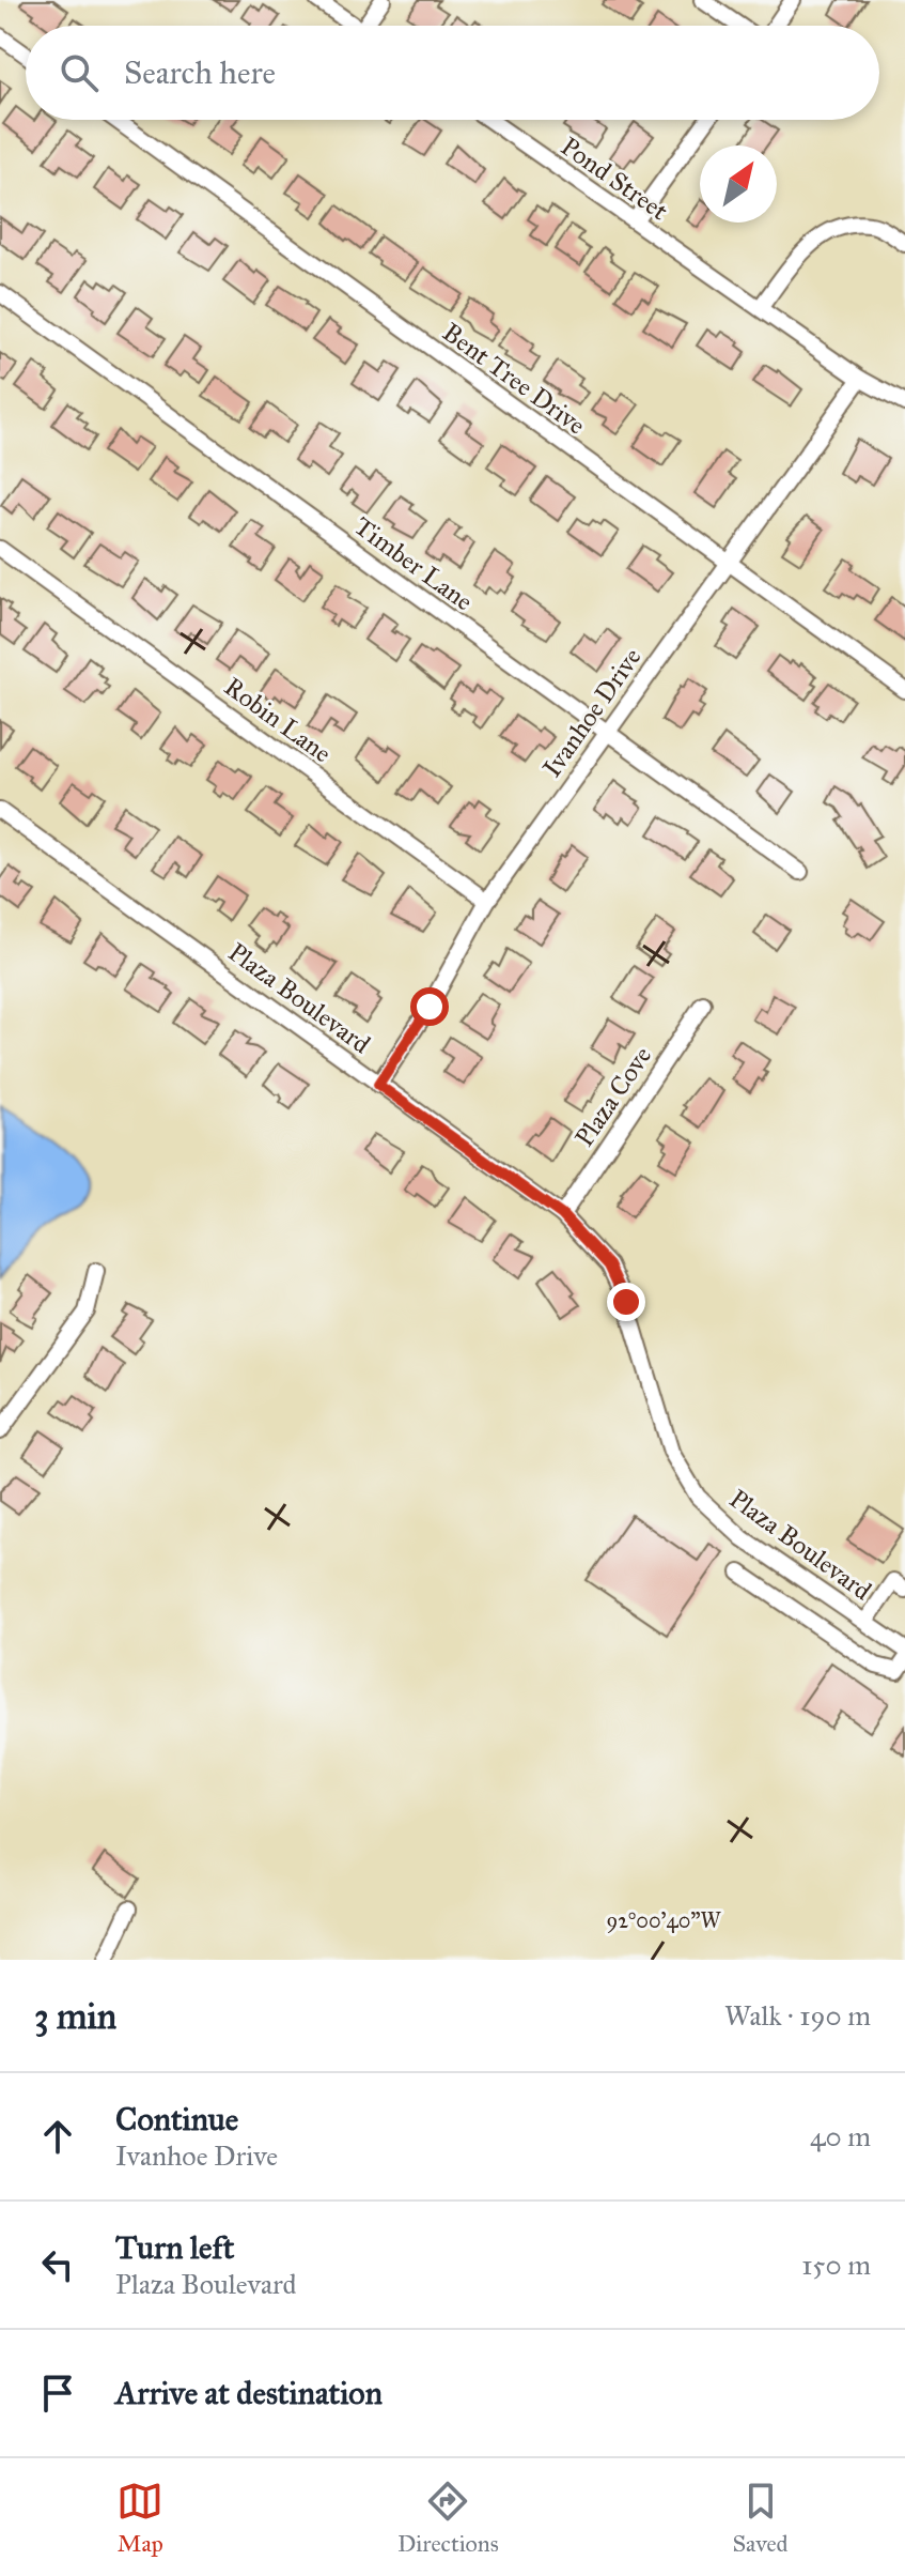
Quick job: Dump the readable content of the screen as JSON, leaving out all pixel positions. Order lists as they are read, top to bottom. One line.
{"streets":{"street":["Pond Street","Bent Tree Drive","Timber Lane","Ivanhoe Drive","Robin Lane","Plaza Boulevard","Plaza Cove"]},"crossings":[["Pond Street","Ivanhoe Drive"],["Bent Tree Drive","Ivanhoe Drive"],["Timber Lane","Ivanhoe Drive"],["Ivanhoe Drive","Robin Lane"],["Ivanhoe Drive","Plaza Boulevard"],["Plaza Boulevard","Plaza Cove"]],"north":"top right","page":{"search":"Search here","heading":["3 min","Walk · 190 m"],"list":[["Continue","Ivanhoe Drive","40 m"],["Turn left","Plaza Boulevard","150 m"],"Arrive at destination"],"nav":["Map","Directions","Saved"]},"coordinates":["92°00'40\"W"]}
